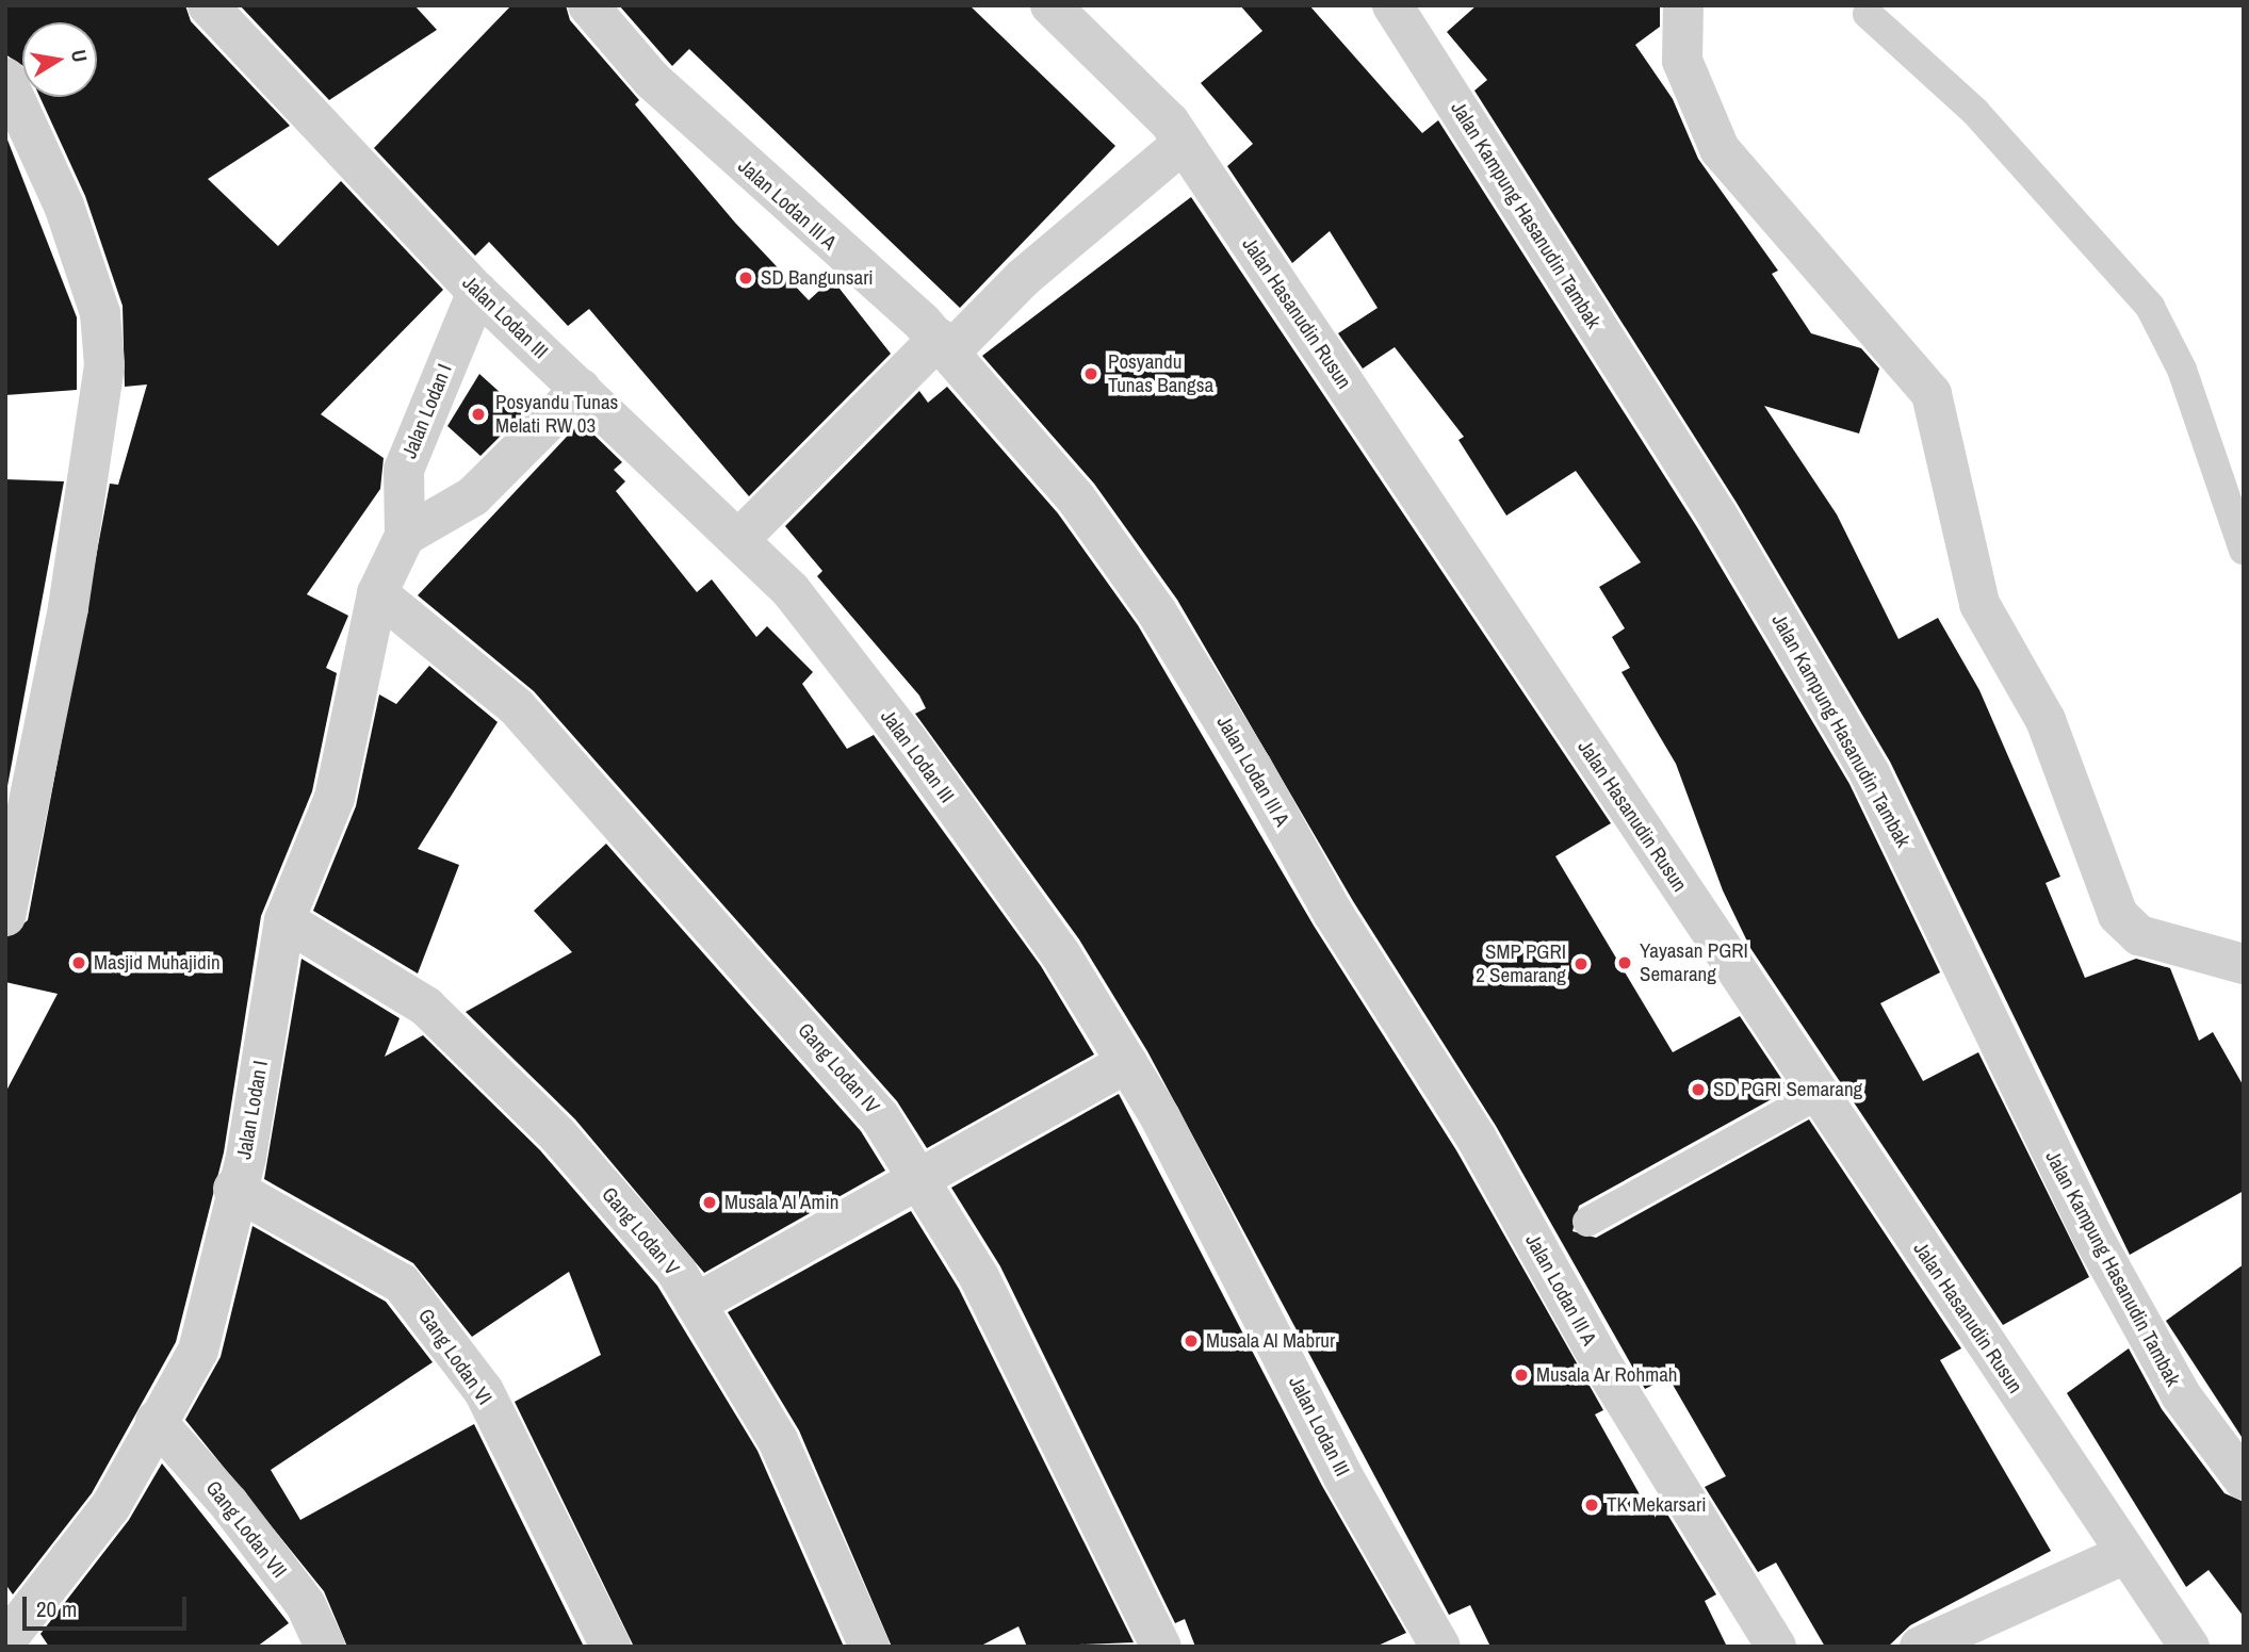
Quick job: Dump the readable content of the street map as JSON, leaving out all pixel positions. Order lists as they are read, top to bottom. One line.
{"streets":{"street":["Jalan Lodan III A","Jalan Kampung Hasanudin Tambak","Jalan Hasanudin Rusun","Jalan Lodan III","Jalan Lodan I","Gang Lodan IV","Gang Lodan V","Gang Lodan VI","Gang Lodan VII"]},"crossings":[["Jalan Lodan III","Jalan Lodan I"],["Jalan Lodan I","Gang Lodan IV"],["Jalan Lodan I","Gang Lodan V"],["Jalan Lodan I","Gang Lodan VI"],["Jalan Lodan I","Gang Lodan VII"]],"places":["SD Bangunsari","Posyandu Tunas Bangsa","Posyandu Tunas Melati RW 03","Masjid Muhajidin","Yayasan PGRI Semarang","SMP PGRI 2 Semarang","SD PGRI Semarang","Musala Al Amin","Musala Al Mabrur","Musala Ar Rohmah","TK Mekarsari"],"scale_bar":"20 m","north":"right"}
